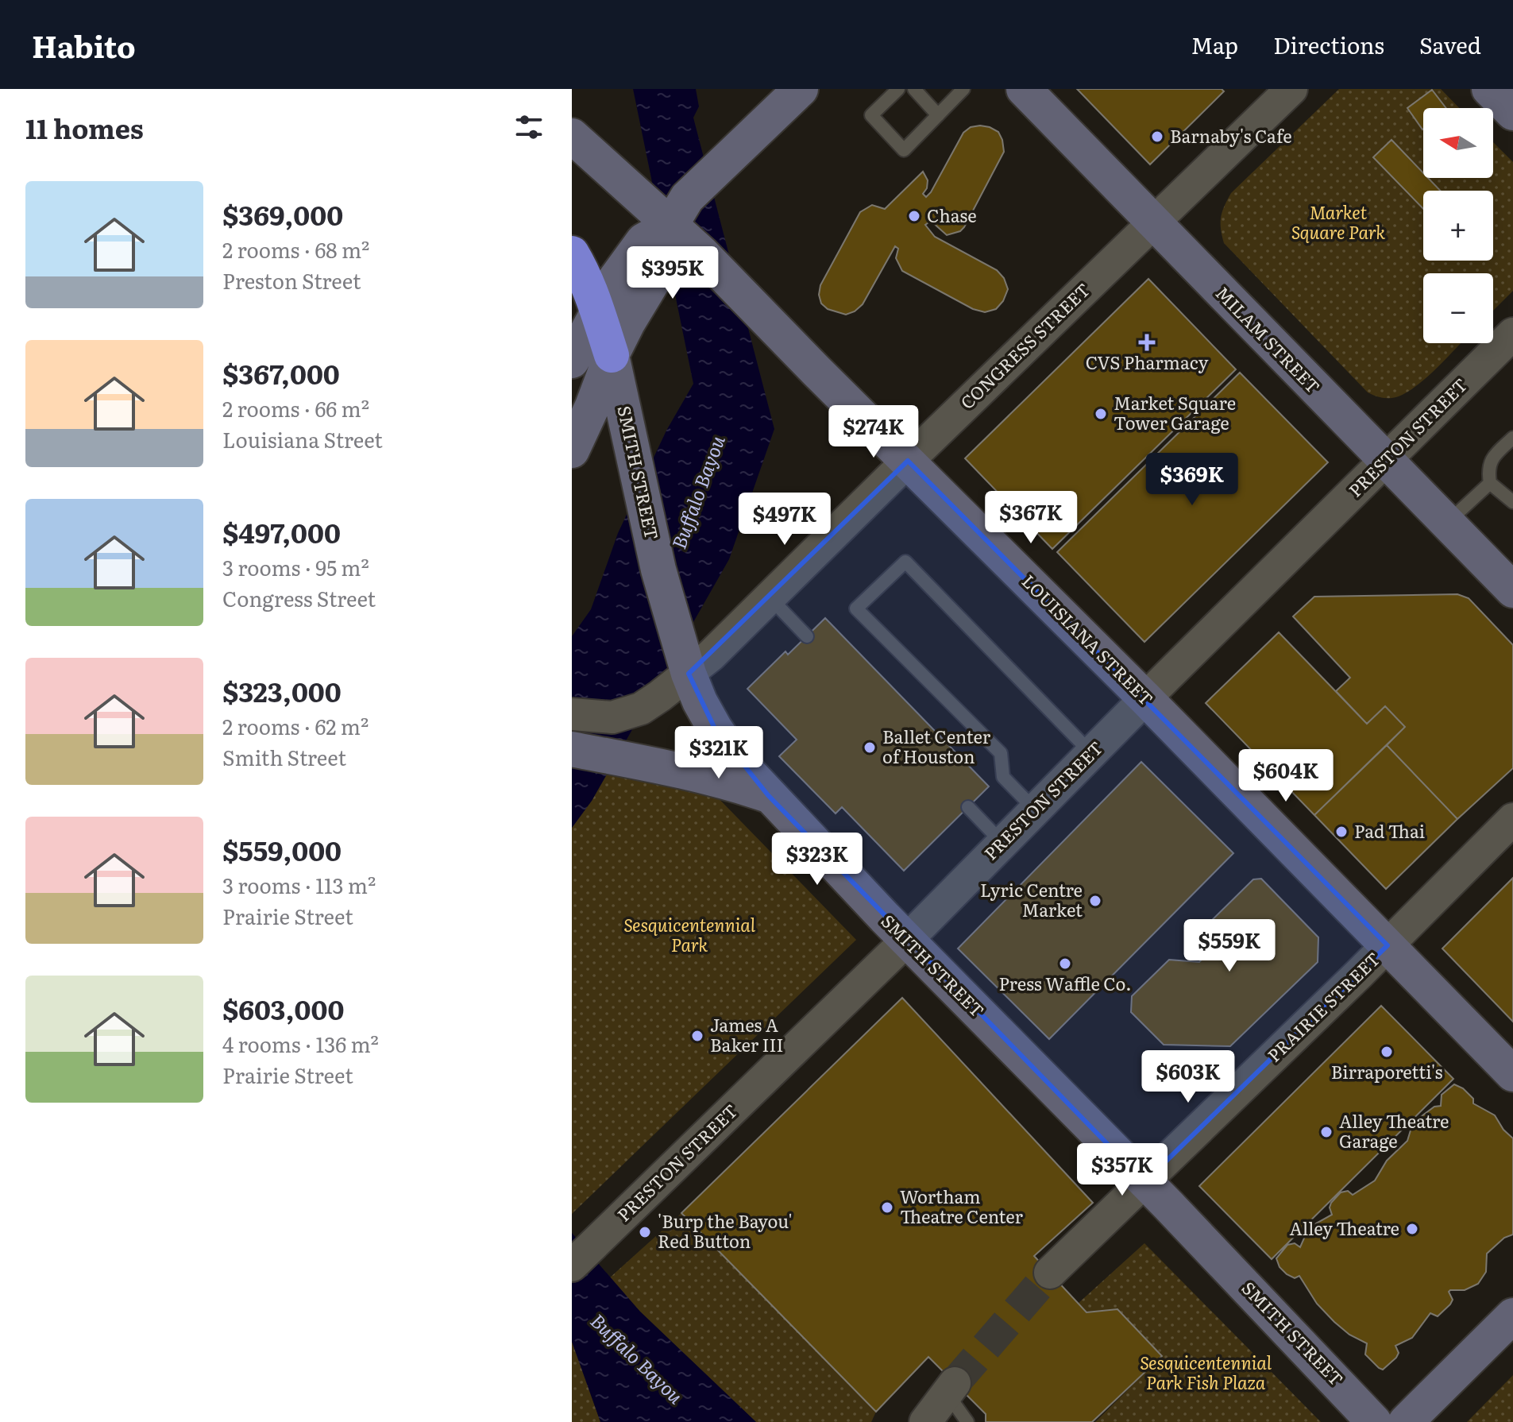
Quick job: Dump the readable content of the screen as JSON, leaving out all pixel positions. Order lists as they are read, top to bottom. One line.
{"streets":{"main road":["MILAM STREET","SMITH STREET","LOUISIANA STREET"],"street":["CONGRESS STREET","PRESTON STREET","PRAIRIE STREET"]},"crossings":[["MILAM STREET","CONGRESS STREET"],["MILAM STREET","PRESTON STREET"],["CONGRESS STREET","SMITH STREET"],["CONGRESS STREET","LOUISIANA STREET"],["PRESTON STREET","SMITH STREET"],["PRESTON STREET","LOUISIANA STREET"],["SMITH STREET","PRAIRIE STREET"],["LOUISIANA STREET","PRAIRIE STREET"]],"water":["Buffalo Bayou"],"parks":["Market Square Park","Sesquicentennial Park","Sesquicentennial Park Fish Plaza"],"places":{"other":["Barnaby's Cafe","Chase","Market Square Tower Garage","Ballet Center of Houston","Pad Thai","Lyric Centre Market","Press Waffle Co.","James A Baker III","Birraporetti's","Alley Theatre Garage","Wortham Theatre Center","Alley Theatre","'Burp the Bayou' Red Button"],"health":["CVS Pharmacy"]},"north":"left","page":{"header":"Habito","nav":["Map","Directions","Saved"],"heading":"11 homes","map_buttons":["+","−"],"list":[{"name":"$369,000","note":"2 rooms · 68 m² · Preston Street"},{"name":"$367,000","note":"2 rooms · 66 m² · Louisiana Street"},{"name":"$497,000","note":"3 rooms · 95 m² · Congress Street"},{"name":"$323,000","note":"2 rooms · 62 m² · Smith Street"},{"name":"$559,000","note":"3 rooms · 113 m² · Prairie Street"},{"name":"$603,000","note":"4 rooms · 136 m² · Prairie Street"}],"price":["$395K","$274K","$369K","$367K","$497K","$321K","$604K","$323K","$559K","$603K","$357K"]}}
